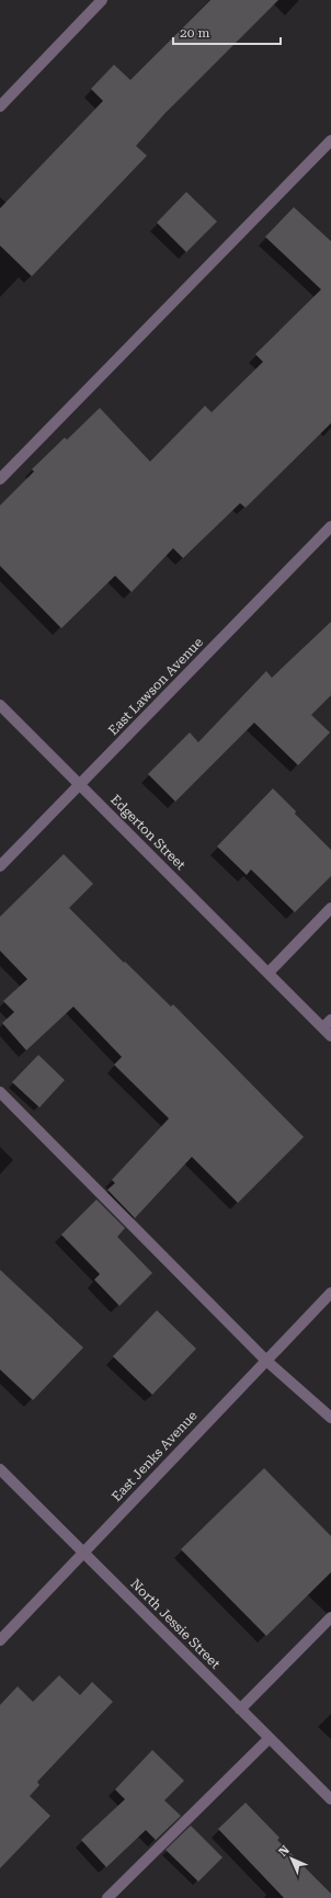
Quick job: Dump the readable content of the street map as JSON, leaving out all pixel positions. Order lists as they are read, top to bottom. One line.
{"streets":{"street":["East Lawson Avenue","Edgerton Street","East Jenks Avenue","North Jessie Street"]},"crossings":[["East Lawson Avenue","Edgerton Street"],["East Jenks Avenue","North Jessie Street"]],"scale_bar":"20 m","north":"top left"}
